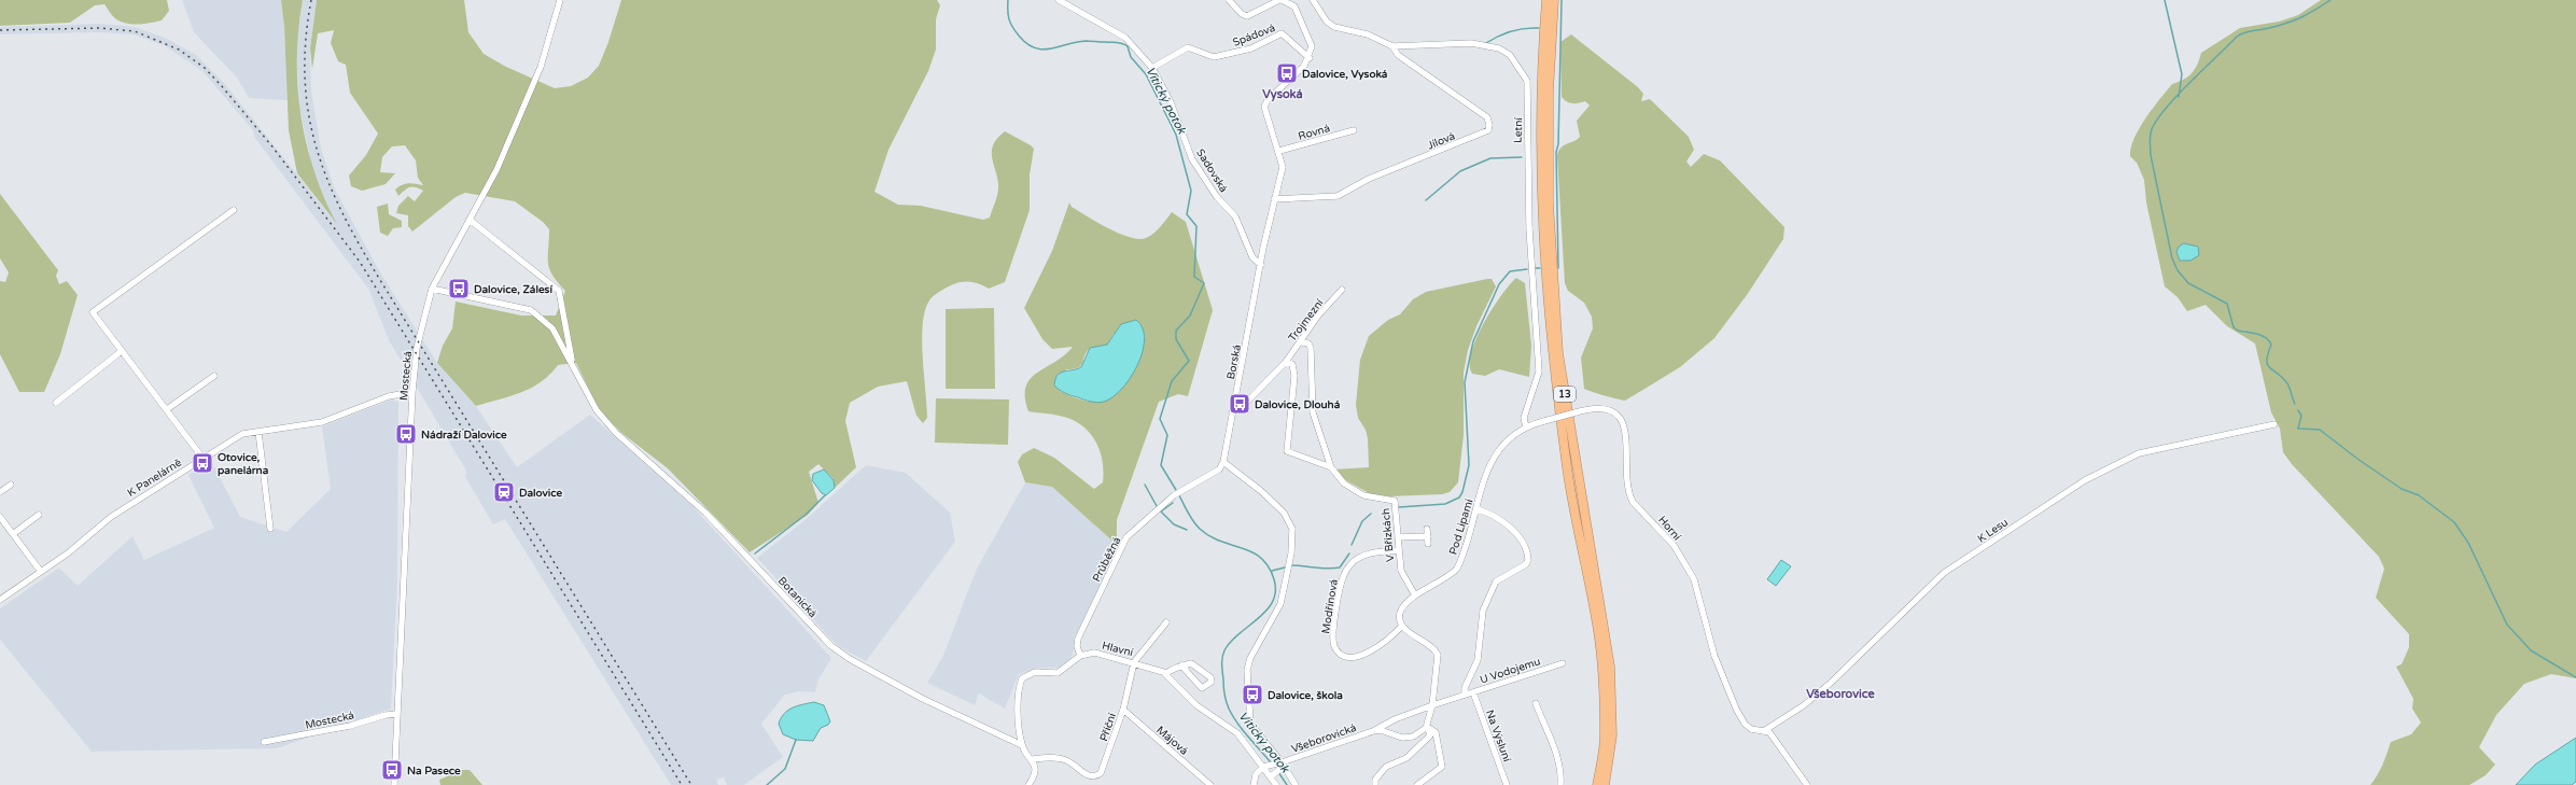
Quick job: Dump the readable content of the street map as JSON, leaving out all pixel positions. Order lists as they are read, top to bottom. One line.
{"streets":{"highway":["13"],"street":["Spádová","Letní","Rovná","Jílová","Sadovská","Trojmezní","Borská","Mostecká","K Panelárně","Pod Lipami","Horní","K Lesu","V Břízkách","Průběžná","Botanická","Modřínová","Hlavní","U Vodojemu","Příční","Na Výsluní","Všeborovická","Májová"]},"crossings":[["Spádová","Sadovská"],["Spádová","Borská"],["Letní","Jílová"],["Letní","Pod Lipami"],["Letní","Horní"],["Rovná","Borská"],["Jílová","Borská"],["Sadovská","Borská"],["Borská","Průběžná"],["Mostecká","K Panelárně"],["Mostecká","Botanická"],["Pod Lipami","Horní"],["Pod Lipami","V Břízkách"],["Pod Lipami","Modřínová"],["Horní","K Lesu"],["V Břízkách","Modřínová"],["Průběžná","Hlavní"],["Hlavní","Příční"],["U Vodojemu","Na Výsluní"],["U Vodojemu","Všeborovická"],["Příční","Májová"]],"districts":["Vysoká","Všeborovice"],"water":["Vitický potok"],"places":{"bus stop":["Dalovice, Vysoká","Dalovice, Zálesí","Dalovice, Dlouhá","Nádraží Dalovice","Otovice, panelárna","Dalovice, škola","Na Pasece"],"station":["Dalovice"]}}
